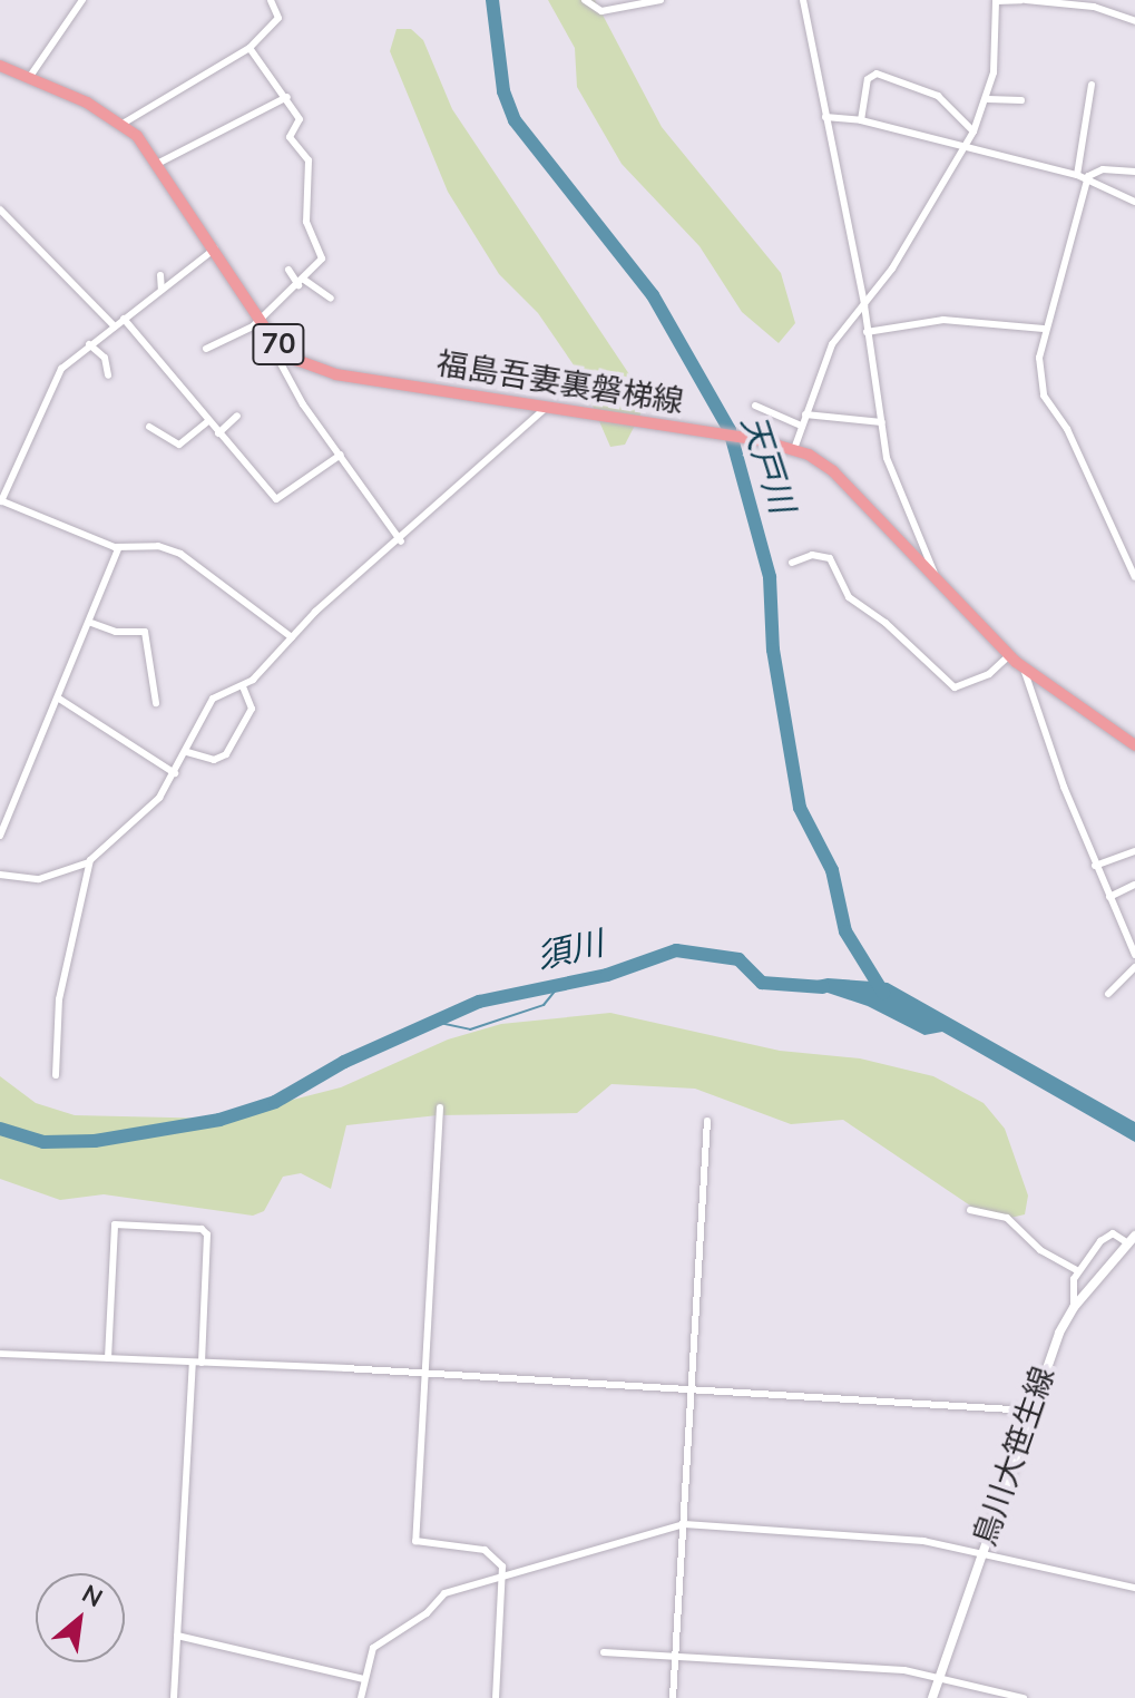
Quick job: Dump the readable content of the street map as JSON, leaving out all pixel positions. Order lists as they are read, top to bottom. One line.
{"streets":{"main road":["70","福島吾妻裏磐梯線"],"street":["鳥川大笹生線"]},"water":["天戸川","須川"],"north":"top right"}
